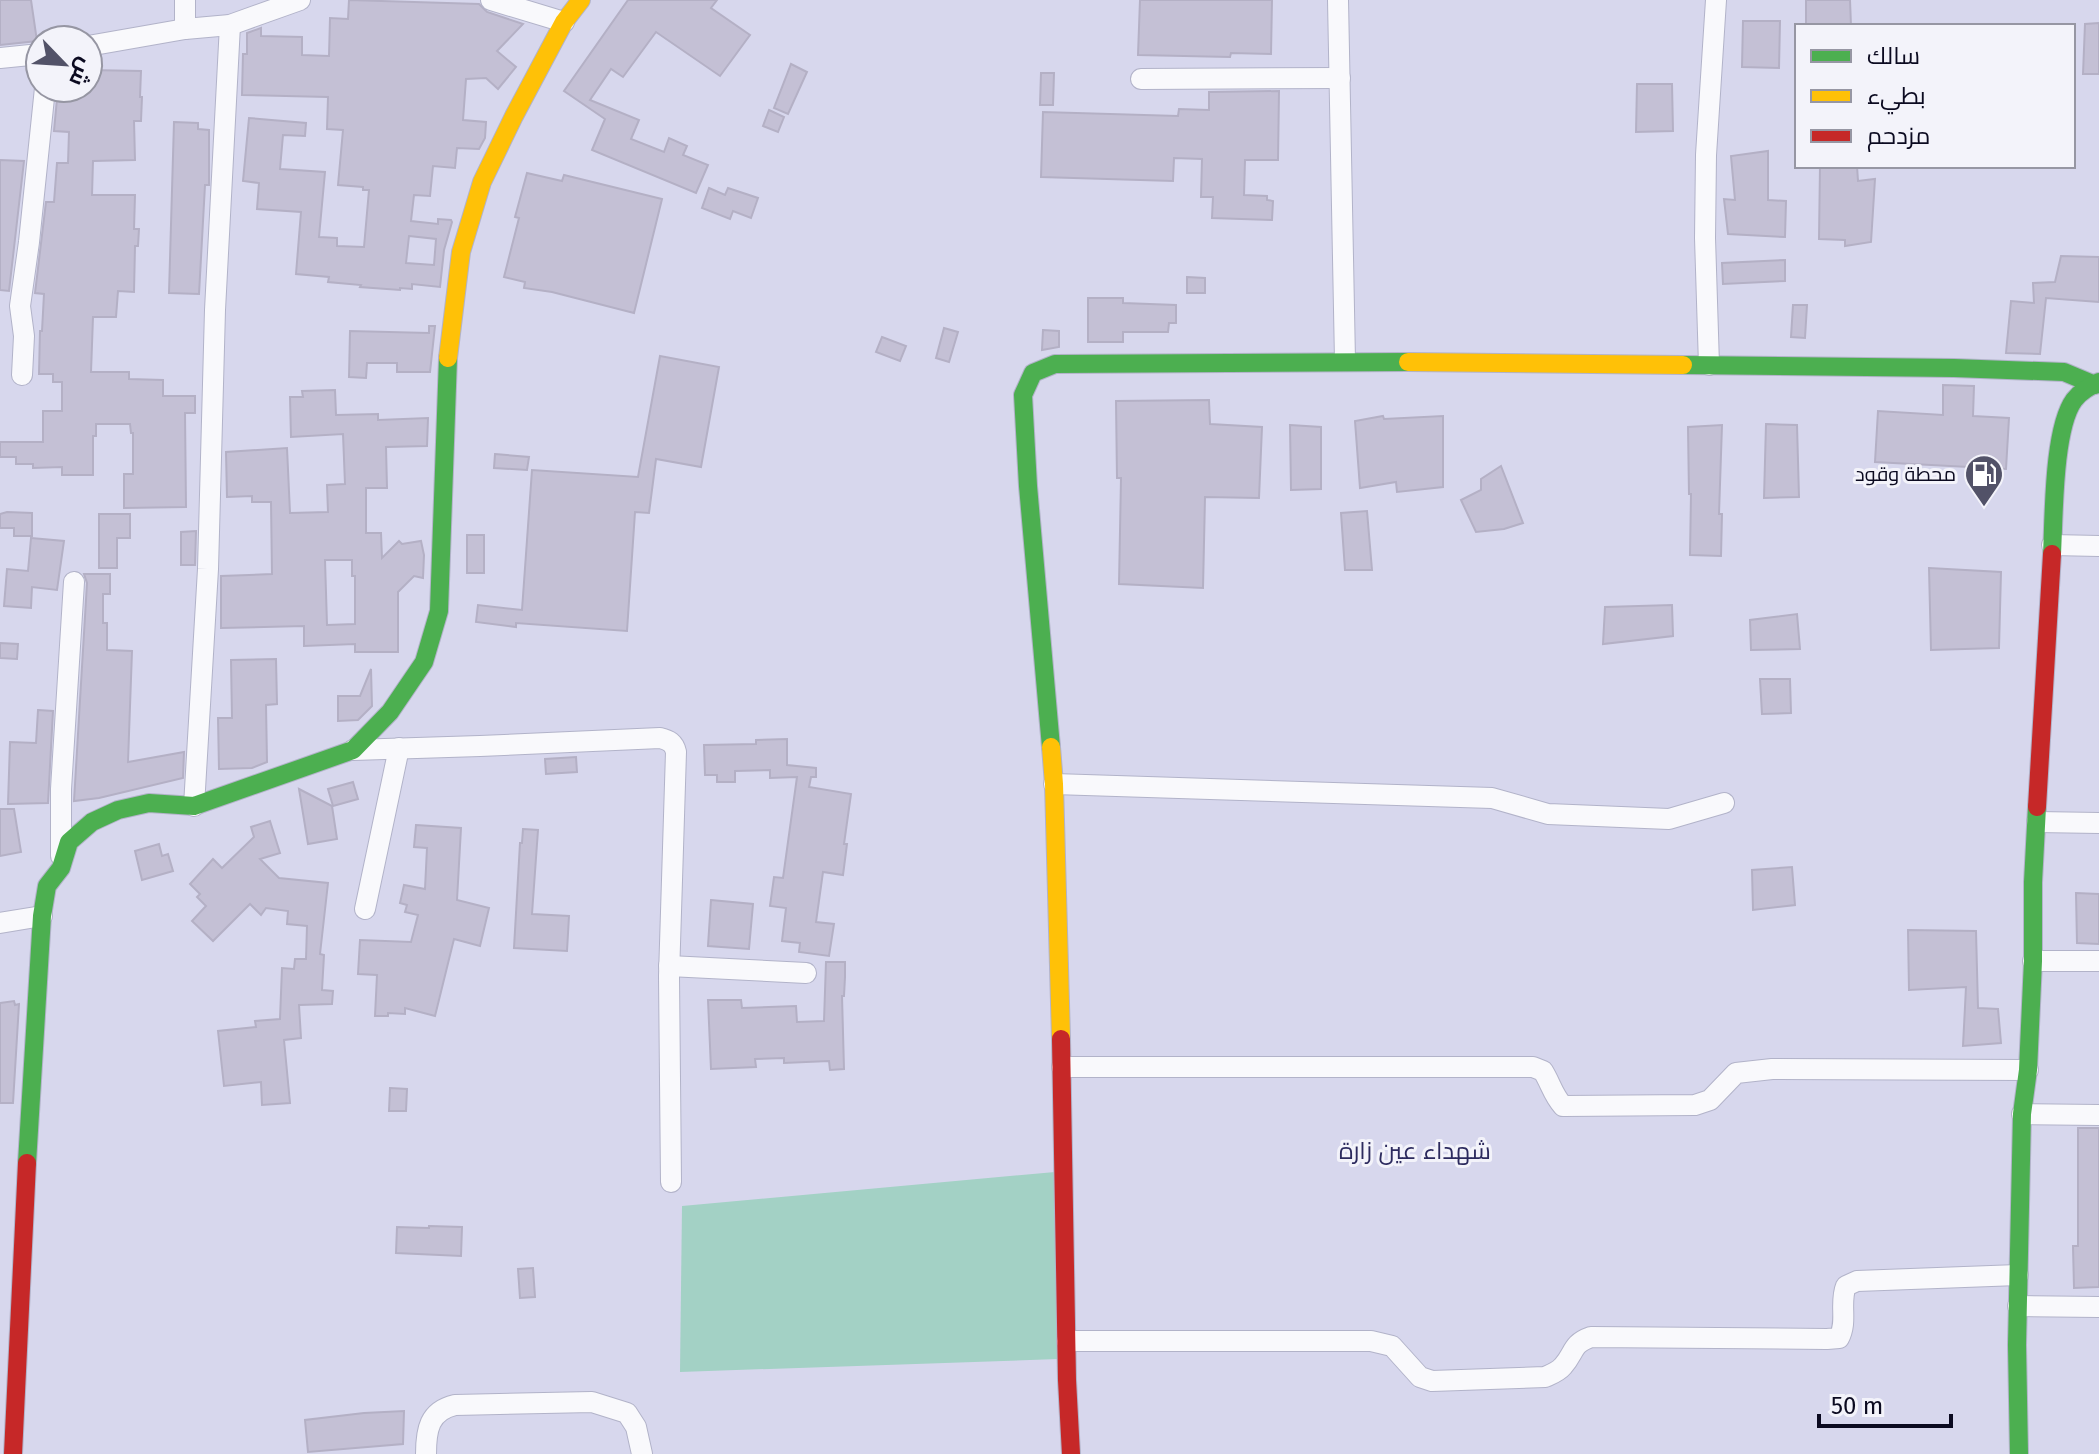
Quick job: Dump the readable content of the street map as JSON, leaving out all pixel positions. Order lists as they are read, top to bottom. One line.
{"districts":["شهداء عين زارة"],"places":{"fuel station":["محطة وقود"]},"legend":["سالك","بطيء","مزدحم"],"scale_bar":"50 m","north":"bottom right"}
